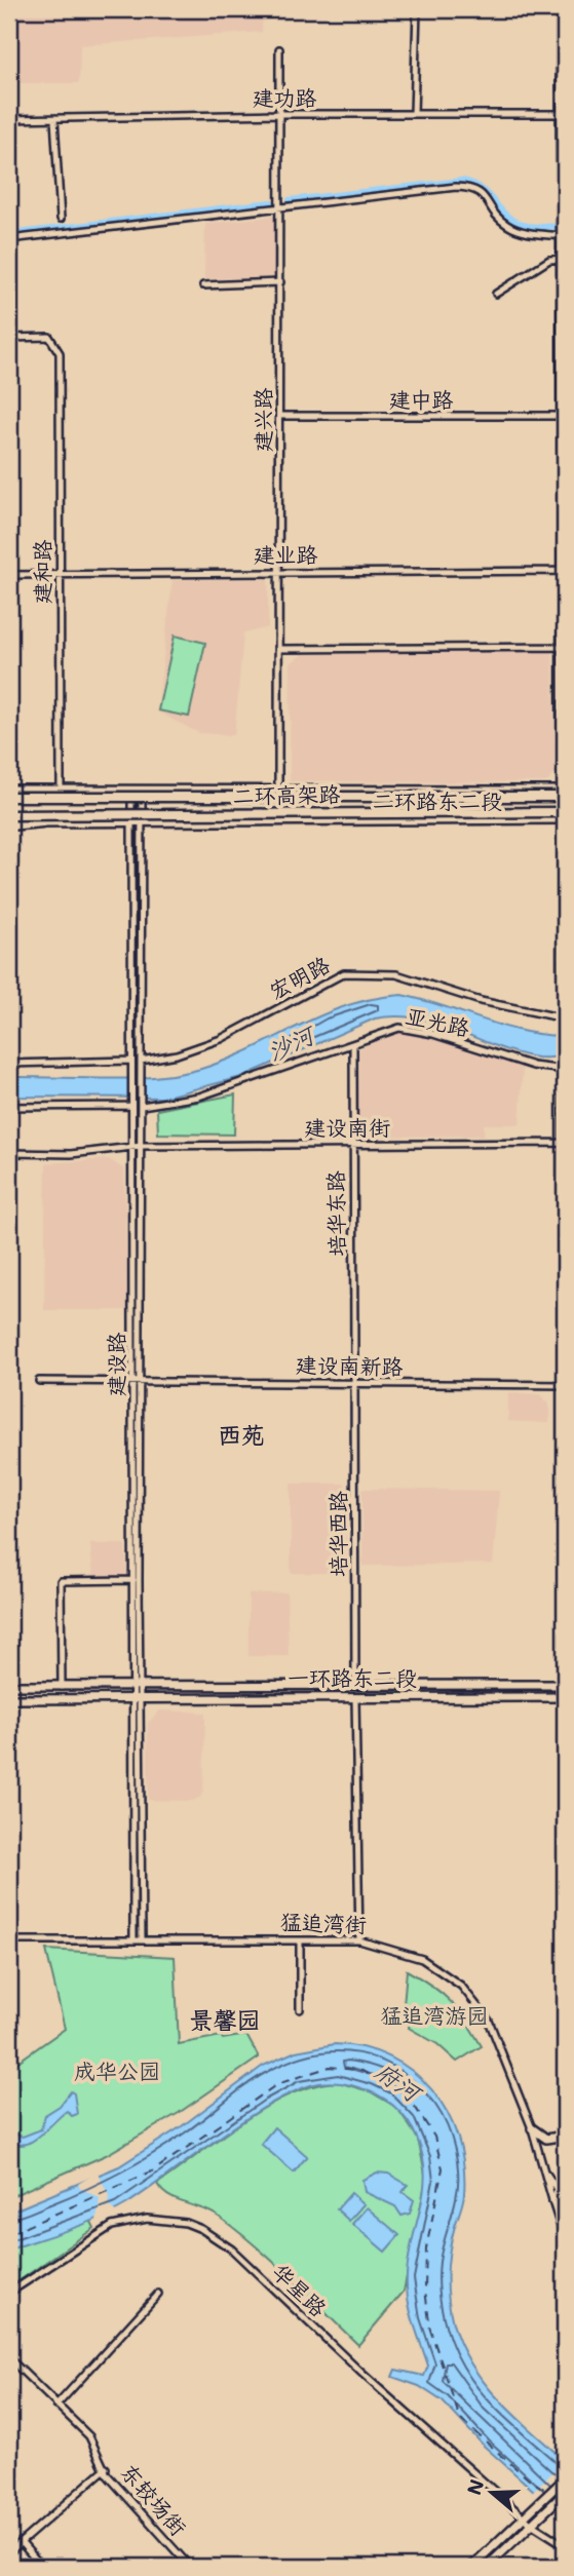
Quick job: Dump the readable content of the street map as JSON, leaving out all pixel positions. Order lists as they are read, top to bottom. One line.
{"streets":{"highway":["二环高架路"],"main road":["二环路东二段","一环路东二段","猛追湾街"],"street":["建功路","建中路","建兴路","建业路","建和路","宏明路","亚光路","建设南街","培华东路","建设路","建设南新路","培华西路","华星路","东较场街"]},"crossings":[["建功路","建兴路"],["建中路","建兴路"],["建兴路","建业路"],["建兴路","二环路东二段"],["建业路","建和路"],["建和路","二环路东二段"],["二环高架路","二环路东二段"],["二环路东二段","建设路"],["宏明路","建设路"],["亚光路","培华东路"],["亚光路","建设路"],["建设南街","培华东路"],["建设南街","建设路"],["培华东路","建设南新路"],["培华东路","培华西路"],["建设路","建设南新路"],["建设路","一环路东二段"],["建设路","猛追湾街"],["建设南新路","培华西路"],["培华西路","一环路东二段"]],"districts":["西苑","景馨园"],"water":["沙河","府河"],"parks":["猛追湾游园","成华公园"],"north":"left"}
